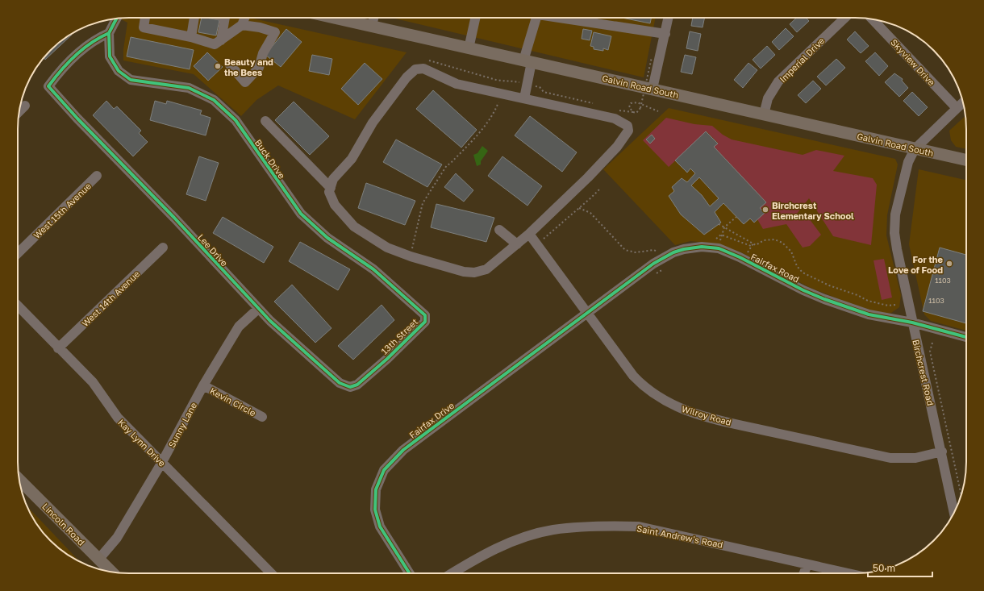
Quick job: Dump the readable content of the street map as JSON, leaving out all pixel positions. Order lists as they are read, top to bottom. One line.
{"streets":{"main road":["Galvin Road South","Lincoln Road"],"street":["Imperial Drive","Skyview Drive","Buck Drive","West 15th Avenue","Lee Drive","Fairfax Road","West 14th Avenue","13th Street","Birchcrest Road","Kevin Circle","Wilroy Road","Fairfax Drive","Sunny Lane","Kay Lynn Drive","Saint Andrew's Road"]},"crossings":[["Imperial Drive","Galvin Road South"],["Galvin Road South","Birchcrest Road"],["Buck Drive","Lee Drive"],["Buck Drive","13th Street"],["Lee Drive","13th Street"],["Lee Drive","Sunny Lane"],["Fairfax Road","Birchcrest Road"],["Fairfax Road","Wilroy Road"],["Fairfax Road","Fairfax Drive"],["West 14th Avenue","Kay Lynn Drive"],["Birchcrest Road","Wilroy Road"],["Kevin Circle","Sunny Lane"],["Wilroy Road","Fairfax Drive"],["Sunny Lane","Kay Lynn Drive"],["Sunny Lane","Lincoln Road"]],"places":["Beauty and the Bees","Birchcrest Elementary School","For the Love of Food"],"house_numbers":["1103","1103"],"scale_bar":"50 m"}
